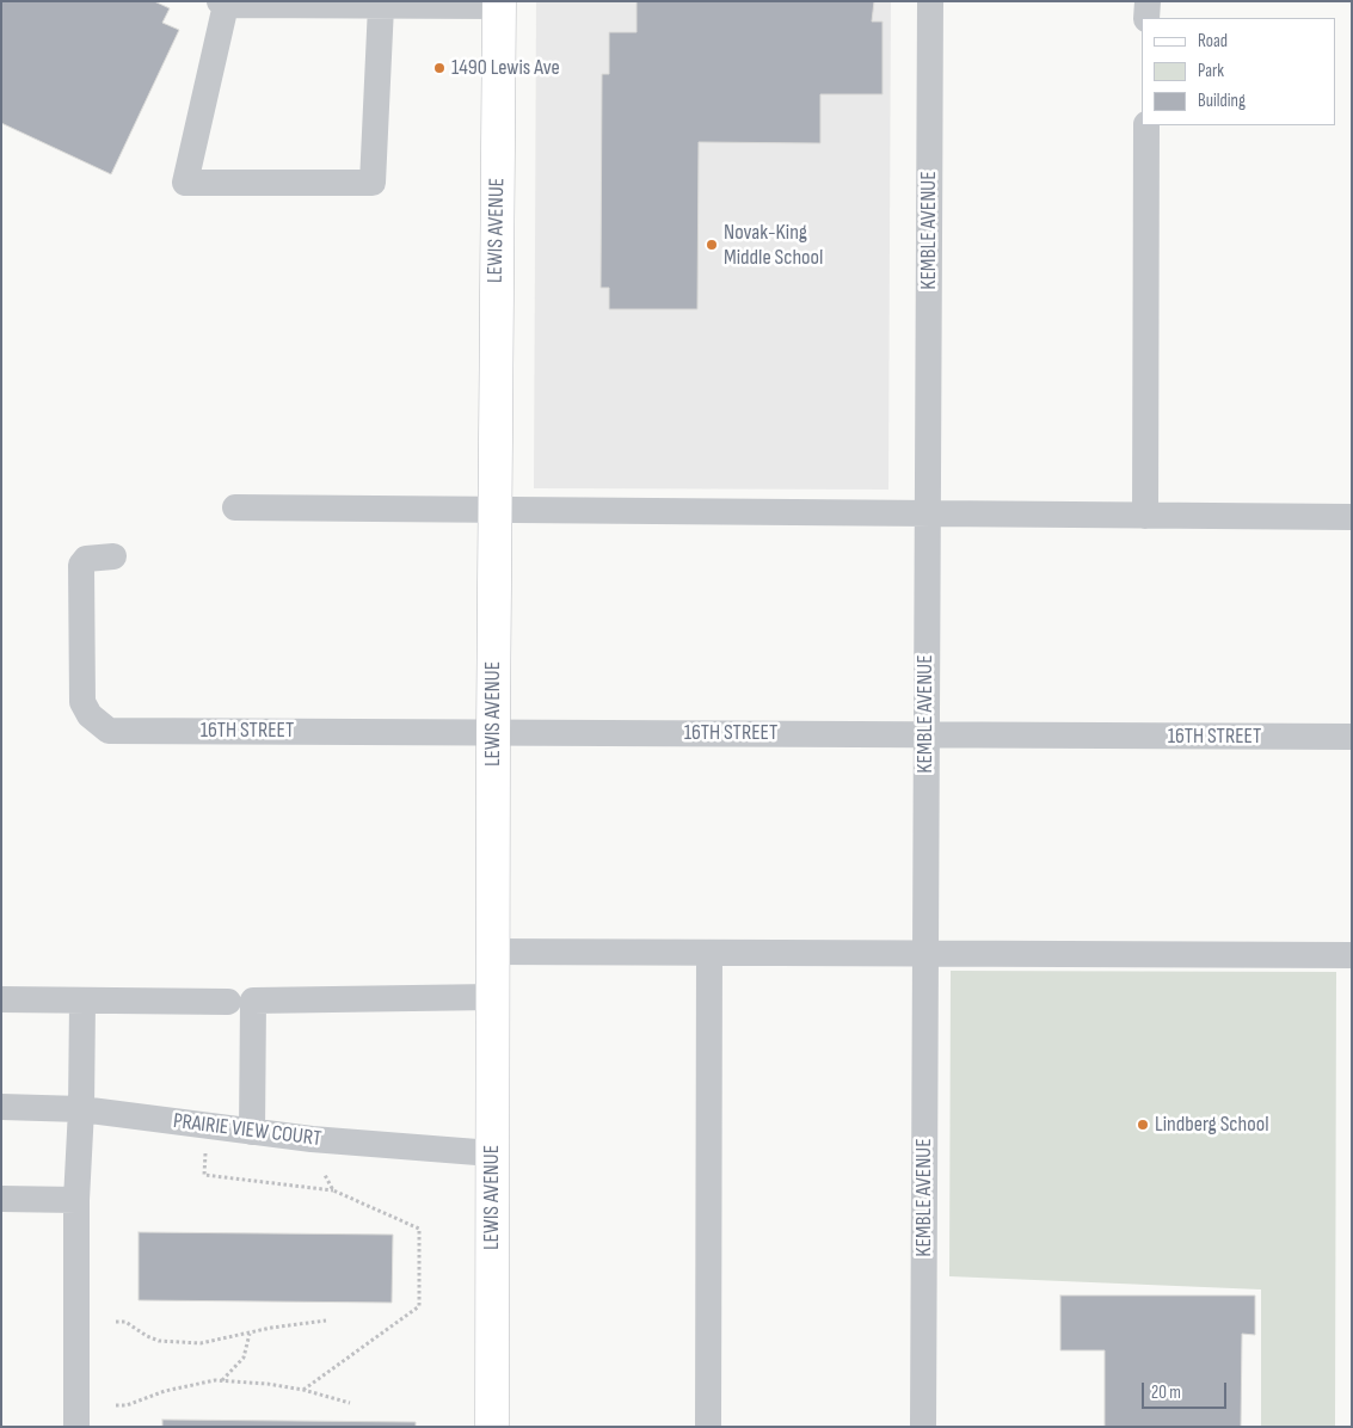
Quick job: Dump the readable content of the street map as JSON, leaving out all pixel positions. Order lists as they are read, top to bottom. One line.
{"streets":{"main road":["LEWIS AVENUE"],"street":["KEMBLE AVENUE","16TH STREET","PRAIRIE VIEW COURT"]},"crossings":[["LEWIS AVENUE","16TH STREET"],["LEWIS AVENUE","PRAIRIE VIEW COURT"],["KEMBLE AVENUE","16TH STREET"]],"places":["1490 Lewis Ave","Novak-King Middle School","Lindberg School"],"legend":["Road","Park","Building"],"scale_bar":"20 m"}
